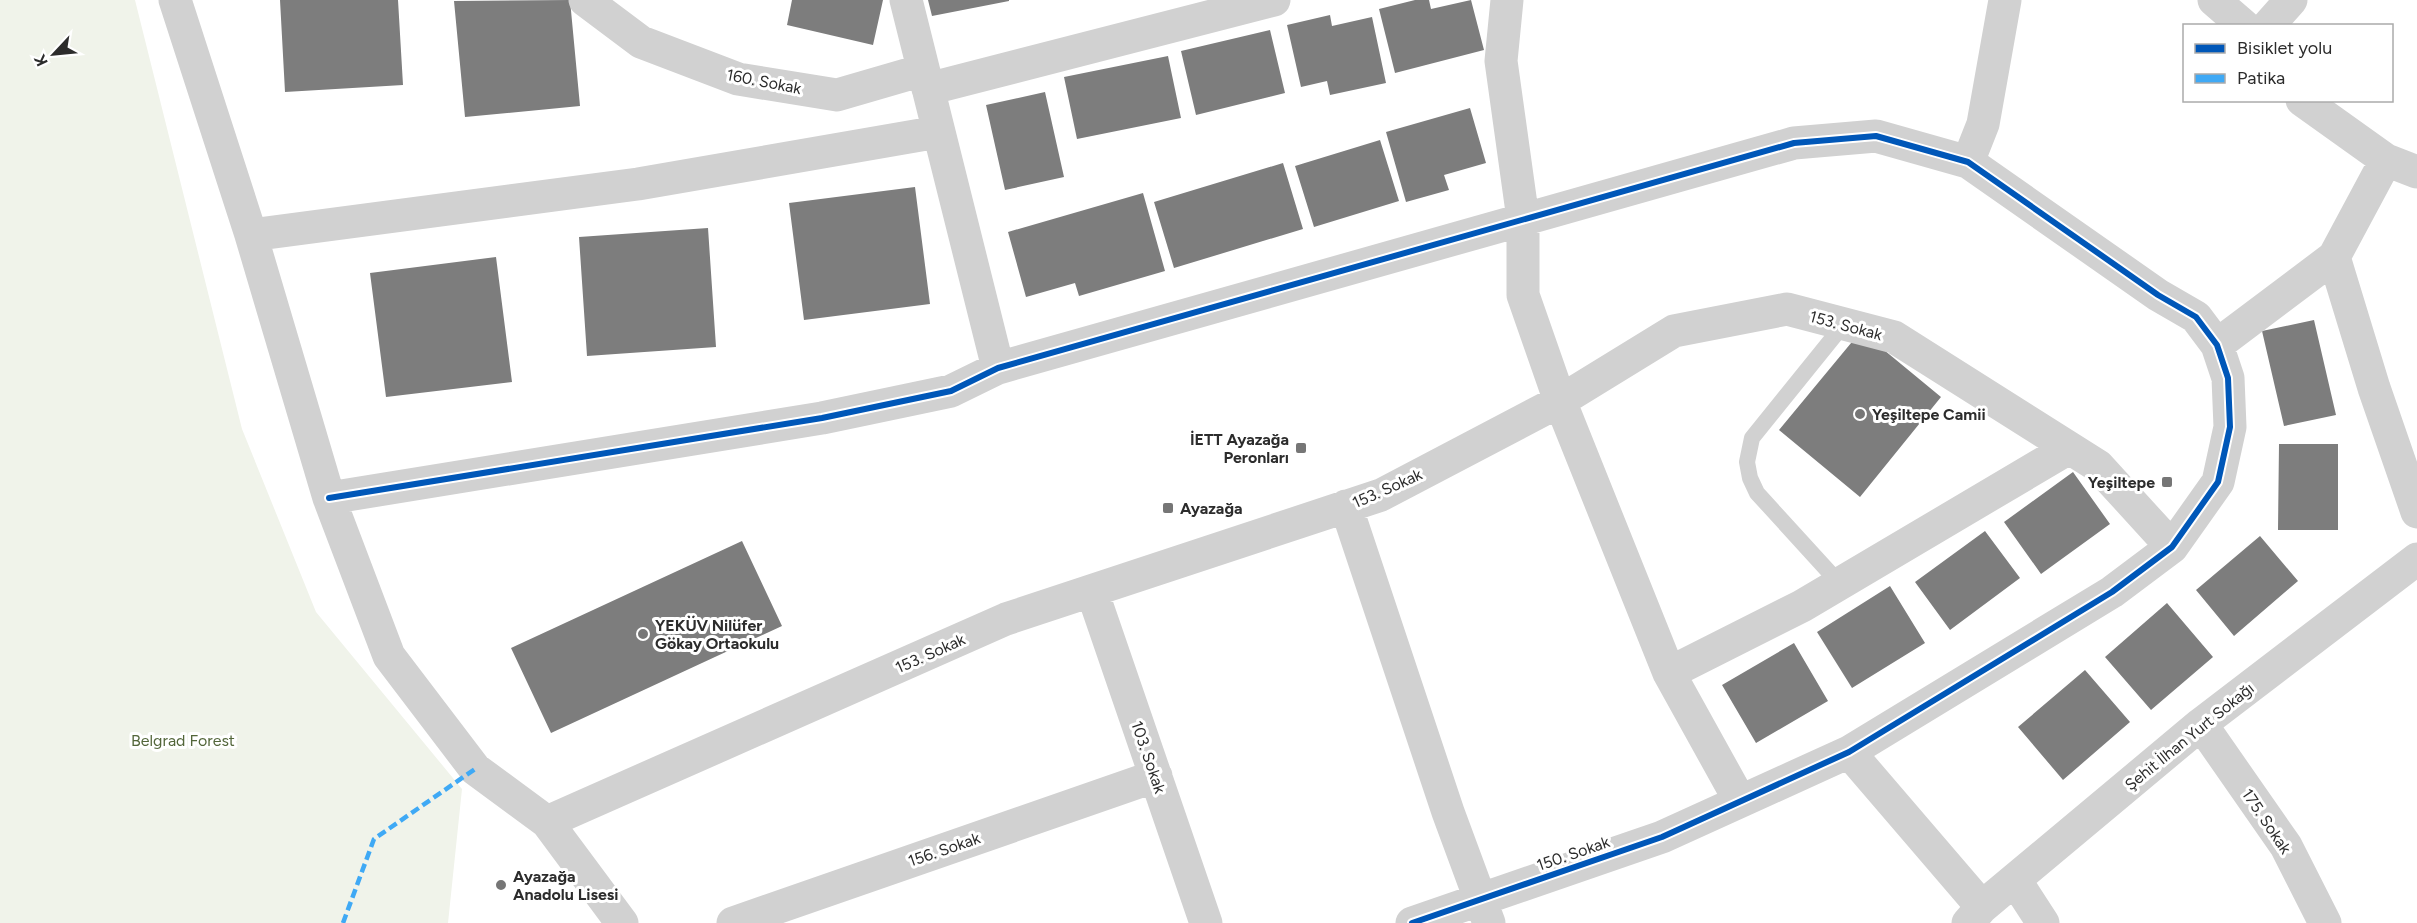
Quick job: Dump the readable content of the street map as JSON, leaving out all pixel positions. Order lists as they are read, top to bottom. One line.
{"streets":{"street":["160. Sokak","153. Sokak","Şehit İlhan Yurt Sokağı","103. Sokak","175. Sokak","156. Sokak","150. Sokak"]},"crossings":[["153. Sokak","103. Sokak"],["153. Sokak","150. Sokak"],["Şehit İlhan Yurt Sokağı","175. Sokak"],["103. Sokak","156. Sokak"]],"parks":["Belgrad Forest"],"places":{"other":["Yeşiltepe Camii","YEKÜV Nilüfer Gökay Ortaokulu","Ayazağa Anadolu Lisesi"],"transit":["İETT Ayazağa Peronları","Yeşiltepe","Ayazağa"]},"legend":["Bisiklet yolu","Patika"],"north":"bottom left"}
